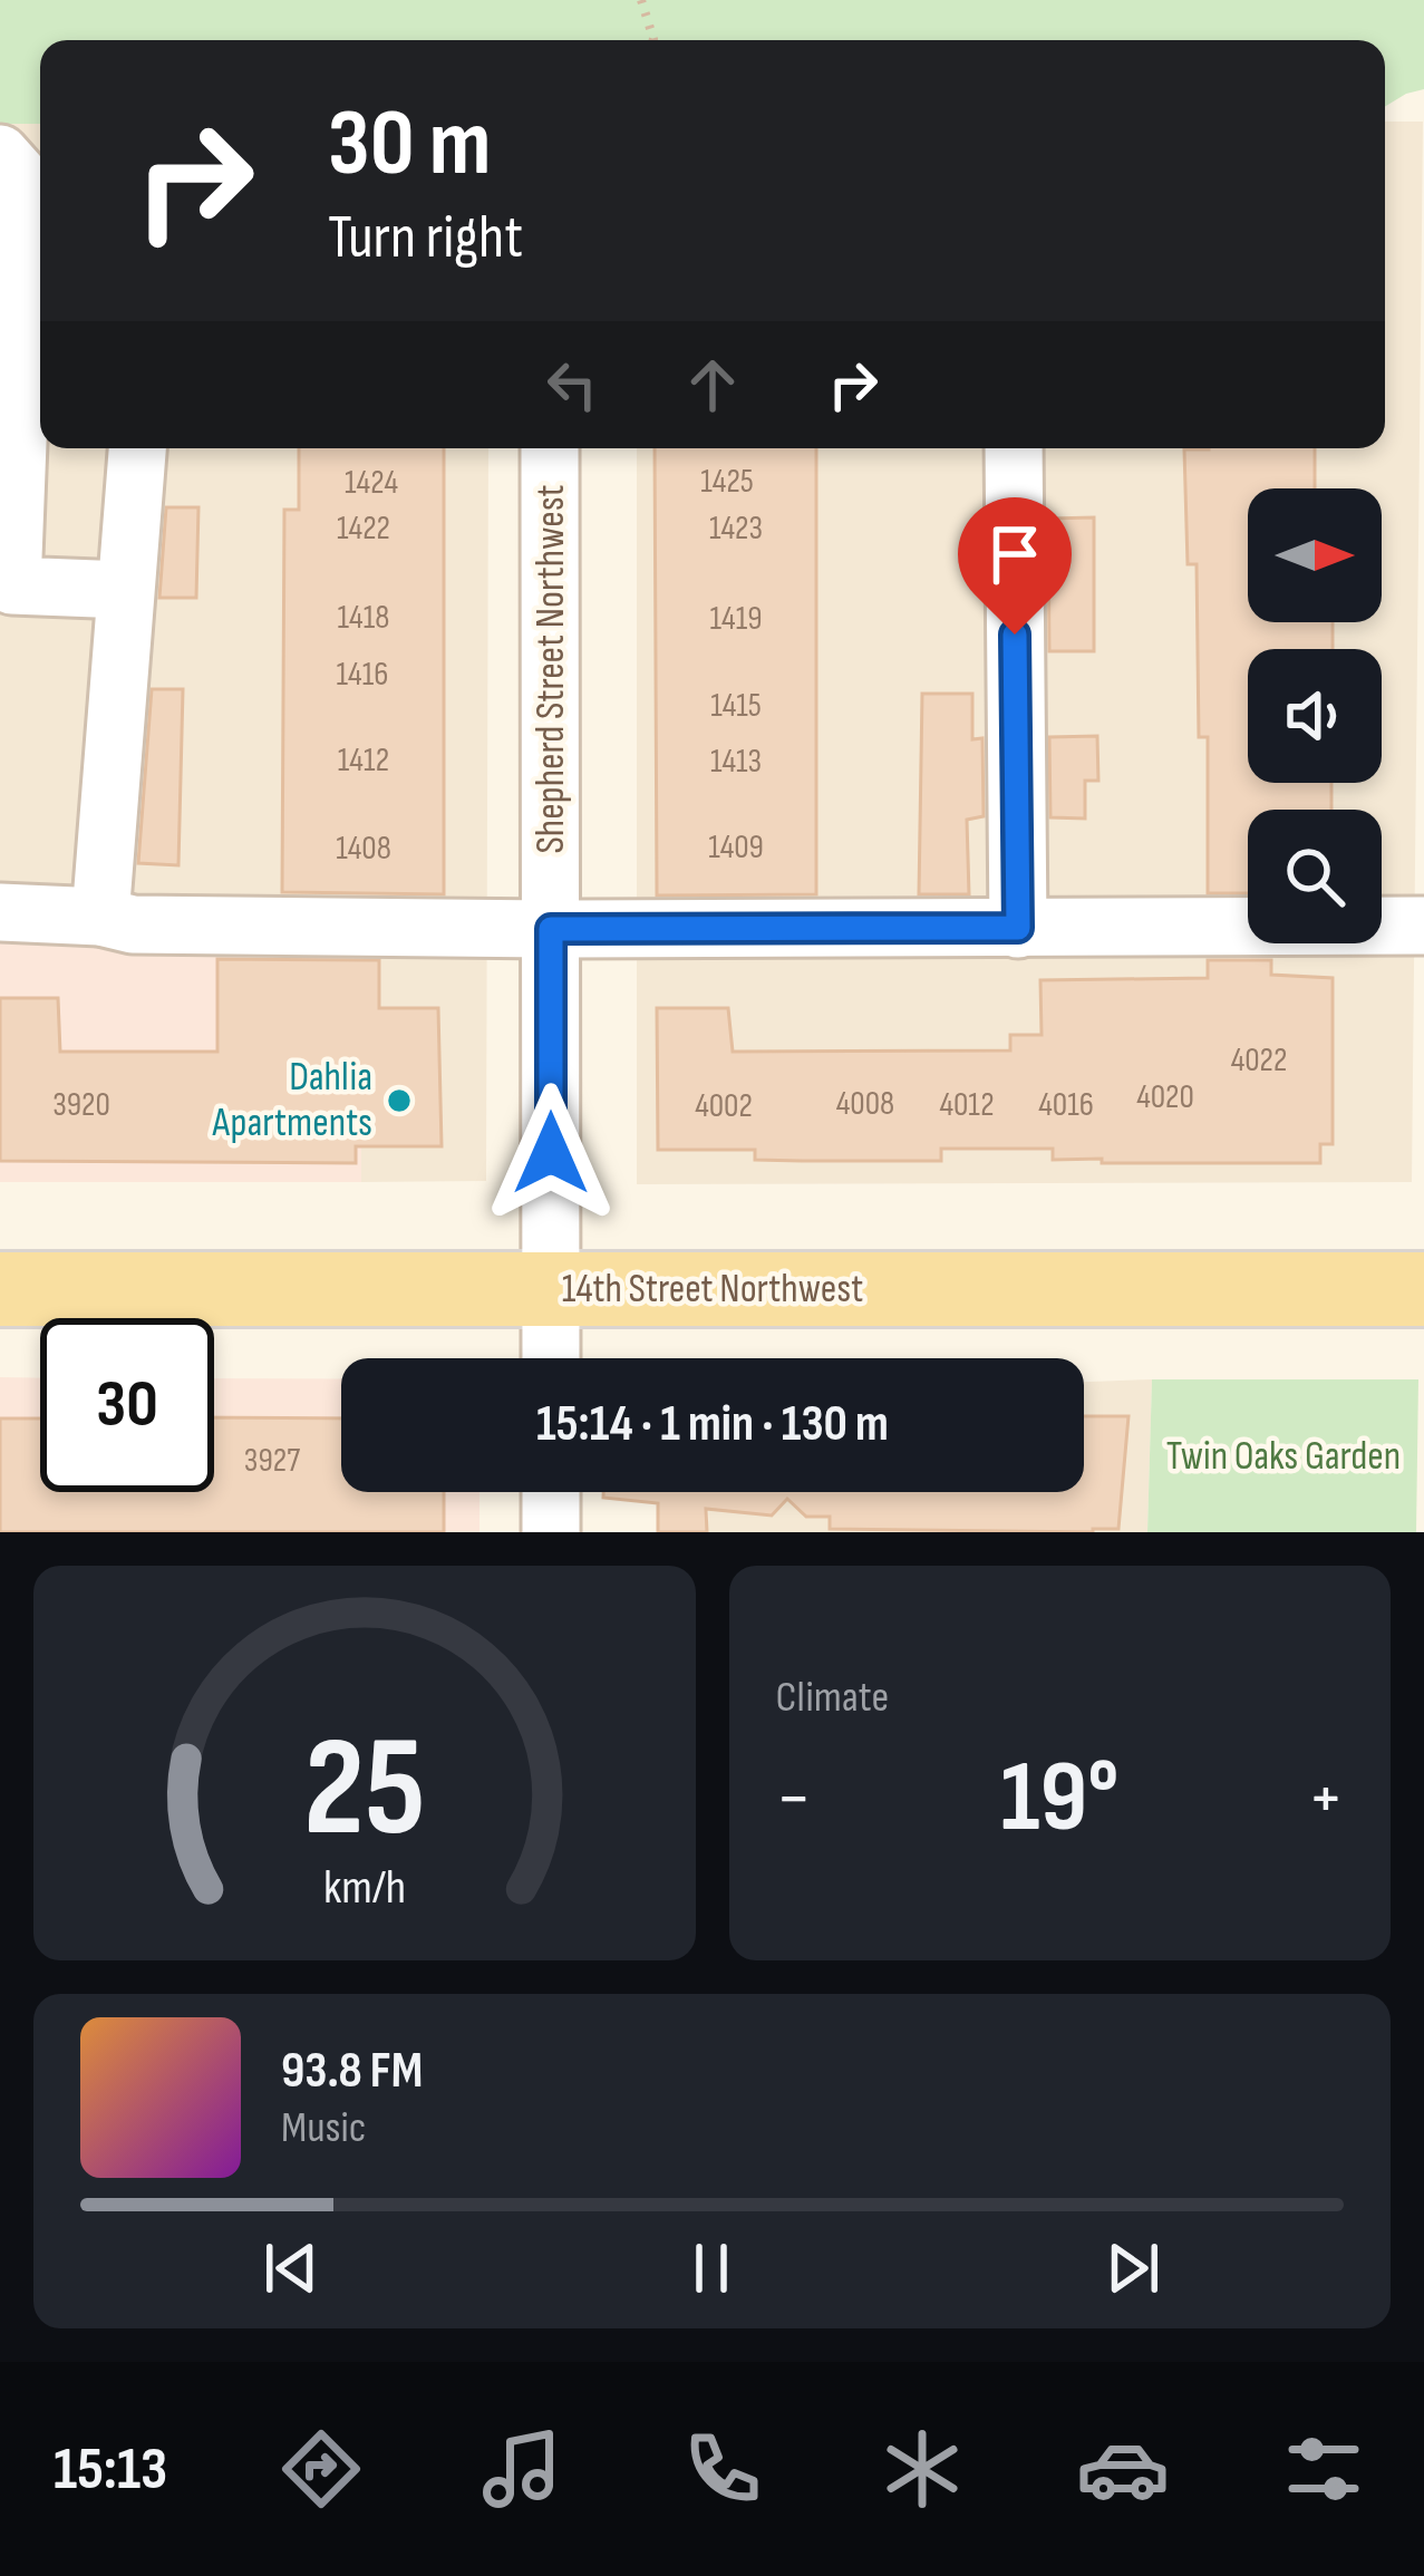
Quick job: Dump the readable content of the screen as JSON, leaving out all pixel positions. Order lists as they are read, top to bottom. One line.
{"streets":{"main road":["14th Street Northwest"],"street":["Shepherd Street Northwest"]},"crossings":[["Shepherd Street Northwest","14th Street Northwest"]],"parks":["Twin Oaks Garden"],"places":["Dahlia Apartments"],"house_numbers":["1425","1424","1422","1423","1418","1419","1416","1415","1412","1413","1409","1408","4022","4020","4008","3920","4012","4016","4002","3927"],"north":"right","page":{"turn":["30 m","Turn right"],"limit":"30","trip":"15:14 · 1 min · 130 m","tile":"Climate","heat":["−","19°","+"],"song":["93.8 FM","Music"],"tabs":"15:13","gauge":["25","km/h"]}}
